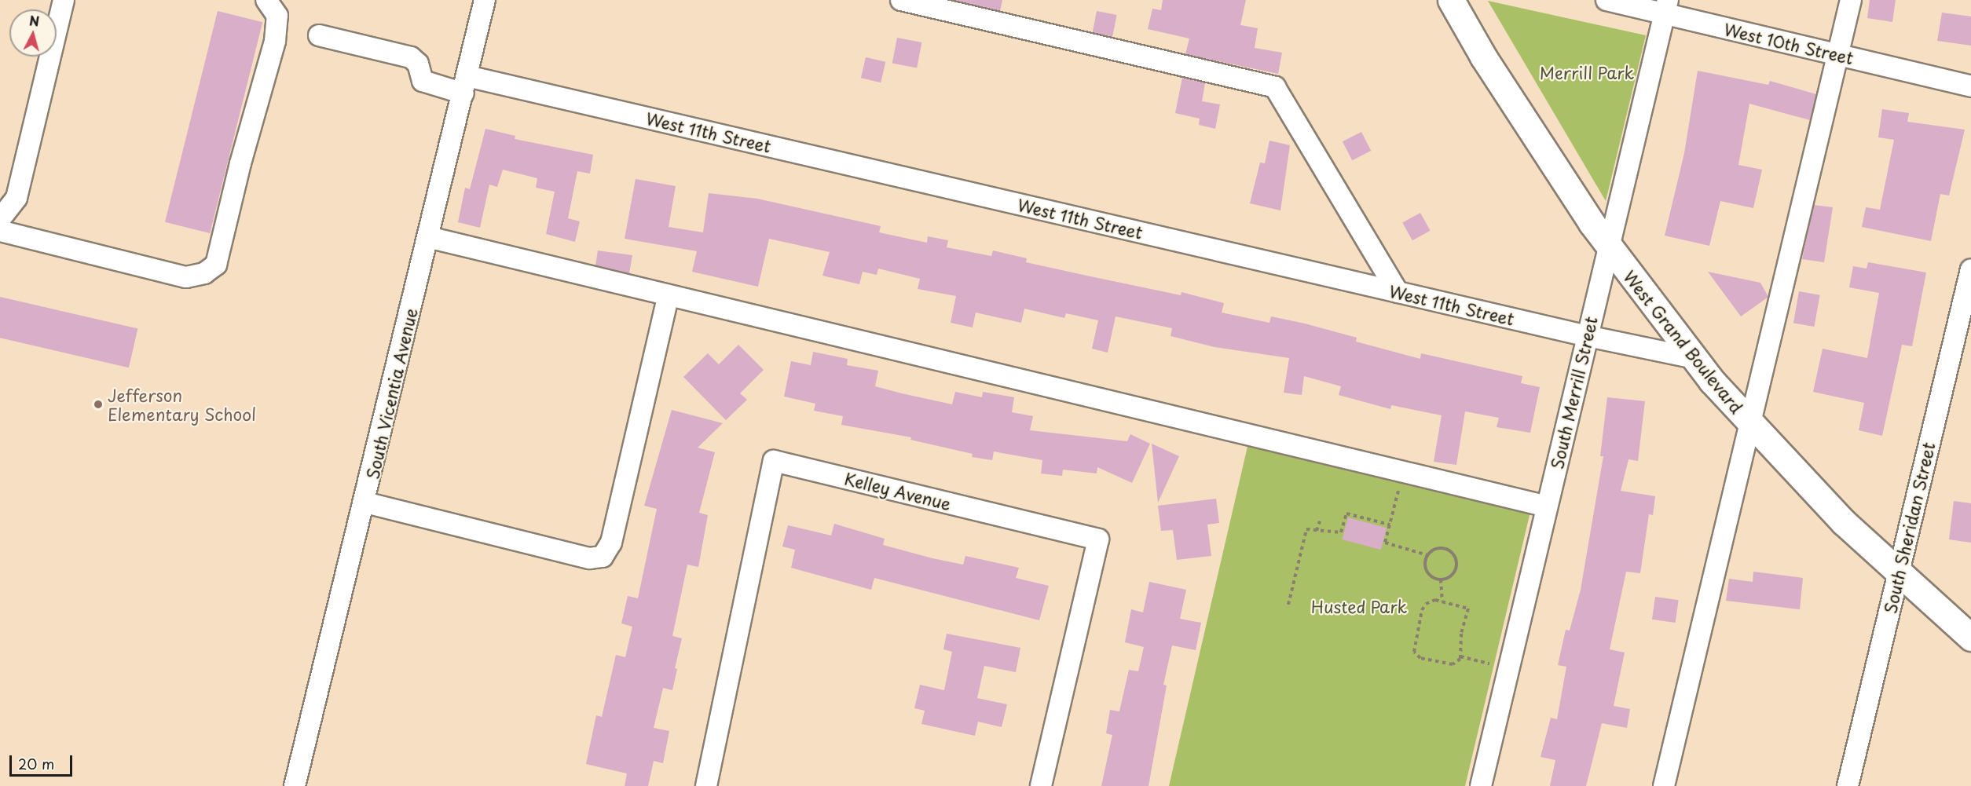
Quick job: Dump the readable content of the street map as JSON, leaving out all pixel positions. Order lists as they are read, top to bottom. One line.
{"streets":{"main road":["West Grand Boulevard"],"street":["West 10th Street","West 11th Street","South Merrill Street","South Vicentia Avenue","Kelley Avenue","South Sheridan Street"]},"crossings":[["West 10th Street","South Merrill Street"],["West 11th Street","West Grand Boulevard"],["West 11th Street","South Merrill Street"],["West 11th Street","South Vicentia Avenue"],["West Grand Boulevard","South Merrill Street"],["West Grand Boulevard","South Sheridan Street"]],"parks":["Merrill Park","Husted Park"],"places":["Jefferson Elementary School"],"scale_bar":"20 m","north":"top"}
